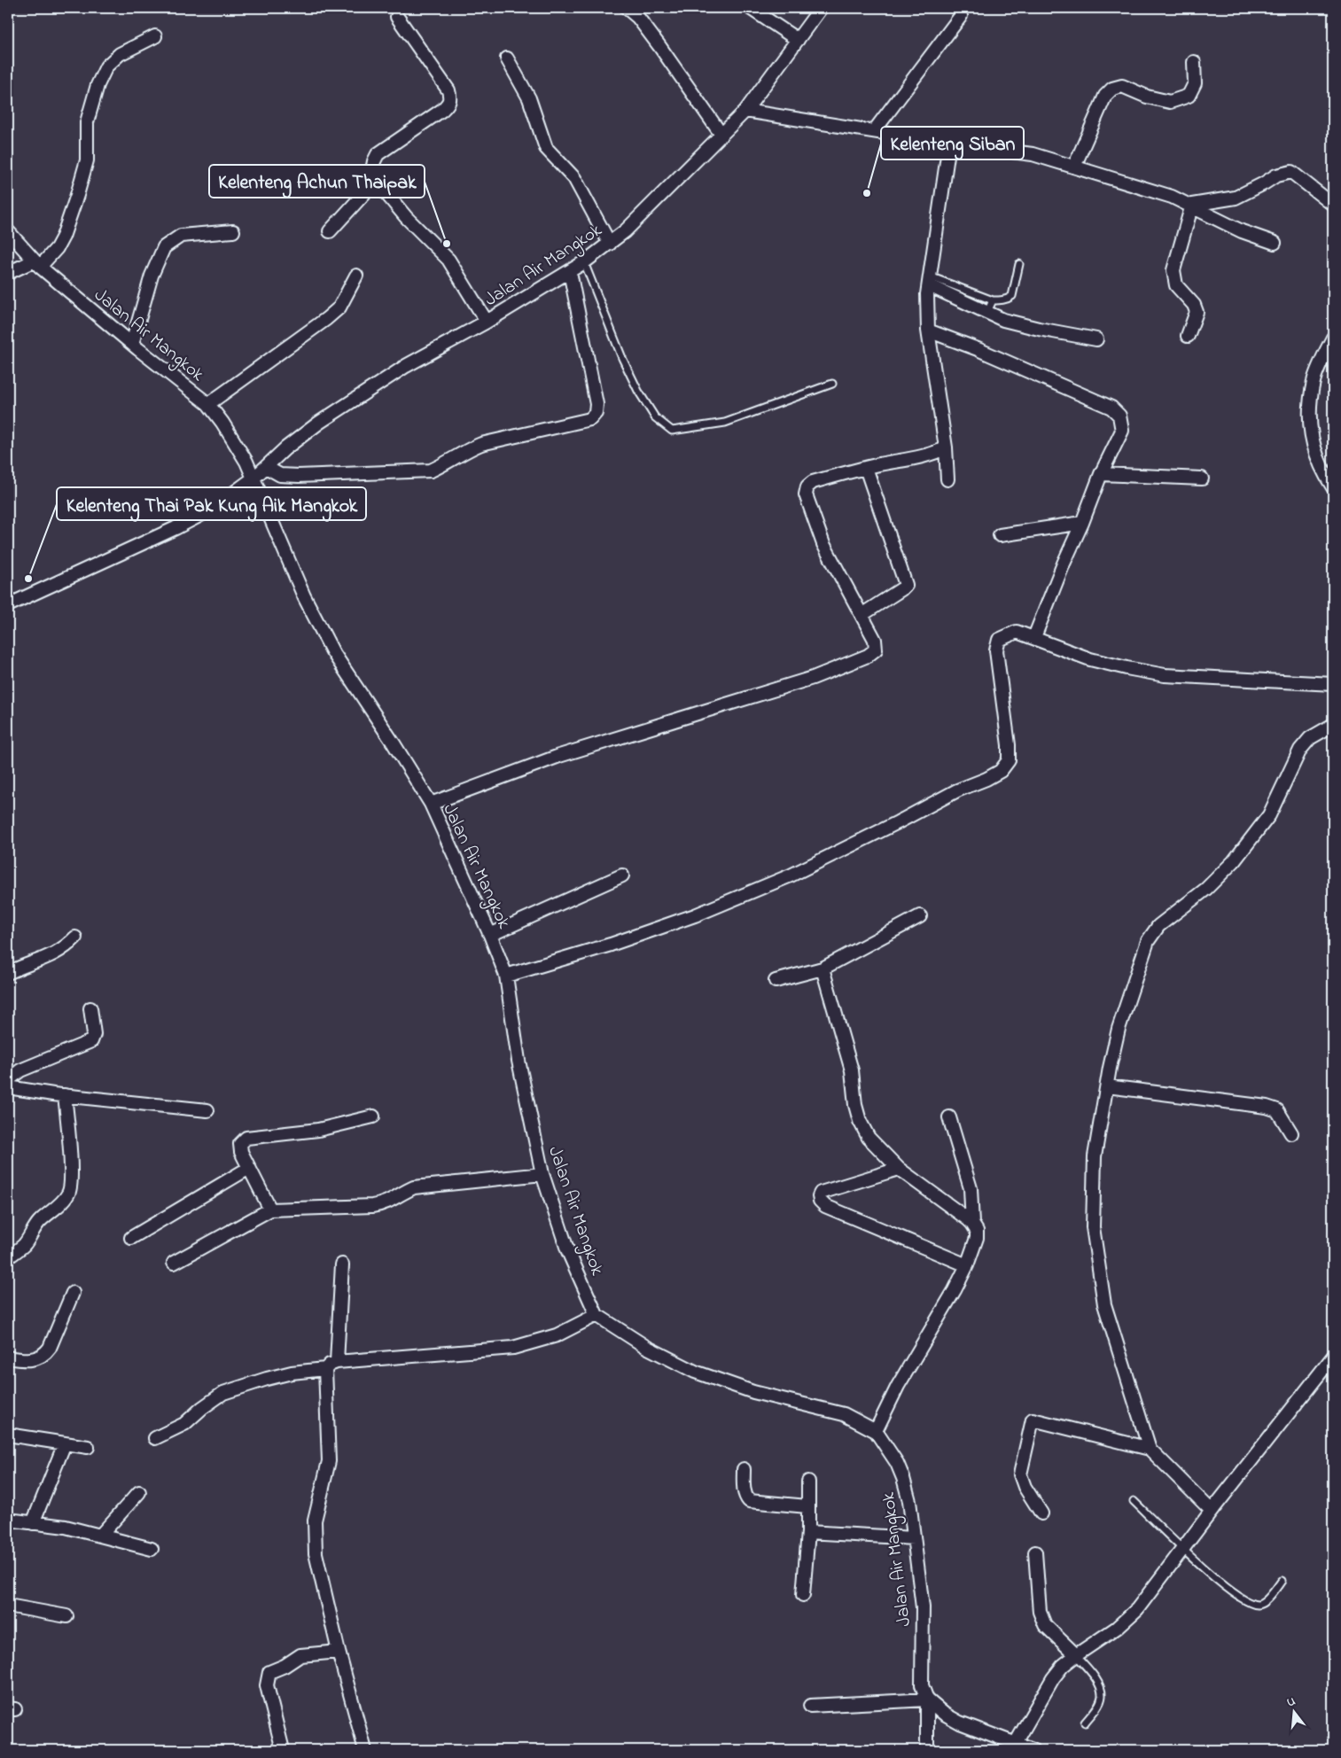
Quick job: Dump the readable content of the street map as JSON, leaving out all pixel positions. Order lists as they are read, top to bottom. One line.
{"streets":{"street":["Jalan Air Mangkok"]},"places":["Kelenteng Siban","Kelenteng Achun Thaipak","Kelenteng Thai Pak Kung Aik Mangkok"],"north":"top"}
